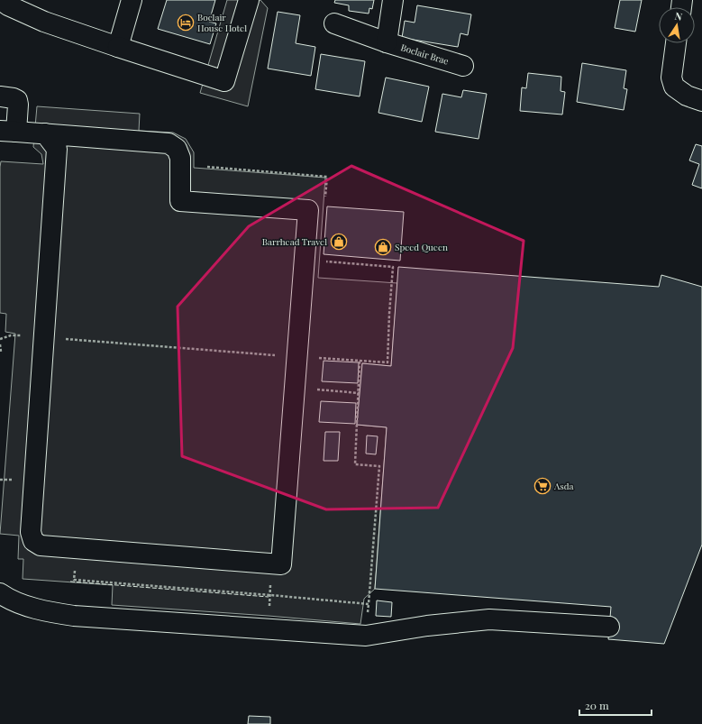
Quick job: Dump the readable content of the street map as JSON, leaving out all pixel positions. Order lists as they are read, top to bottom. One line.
{"streets":{"street":["Boclair Brae"]},"places":{"hotel":["Boclair House Hotel"],"shop":["Barrhead Travel","Speed Queen"],"supermarket":["Asda"]},"scale_bar":"20 m","north":"top"}
